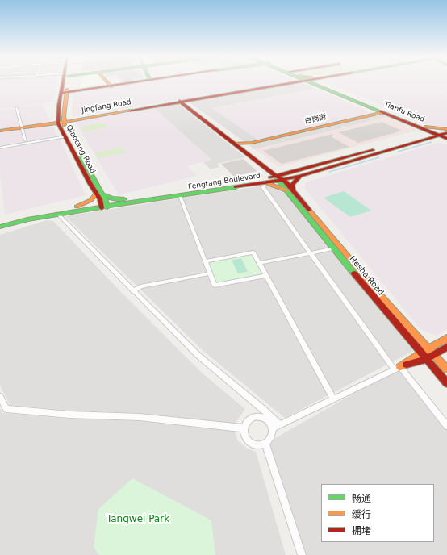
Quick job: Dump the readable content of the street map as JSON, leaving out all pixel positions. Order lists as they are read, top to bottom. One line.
{"streets":{"street":["Jingfang Road","Tianfu Road","白岗街","Qiaotang Road","Fengtang Boulevard","Hesha Road"]},"crossings":[["Jingfang Road","Qiaotang Road"],["Jingfang Road","Hesha Road"],["Tianfu Road","白岗街"],["Tianfu Road","Fengtang Boulevard"],["Qiaotang Road","Fengtang Boulevard"],["Fengtang Boulevard","Hesha Road"]],"parks":["Tangwei Park"],"legend":["畅通","缓行","拥堵"]}
